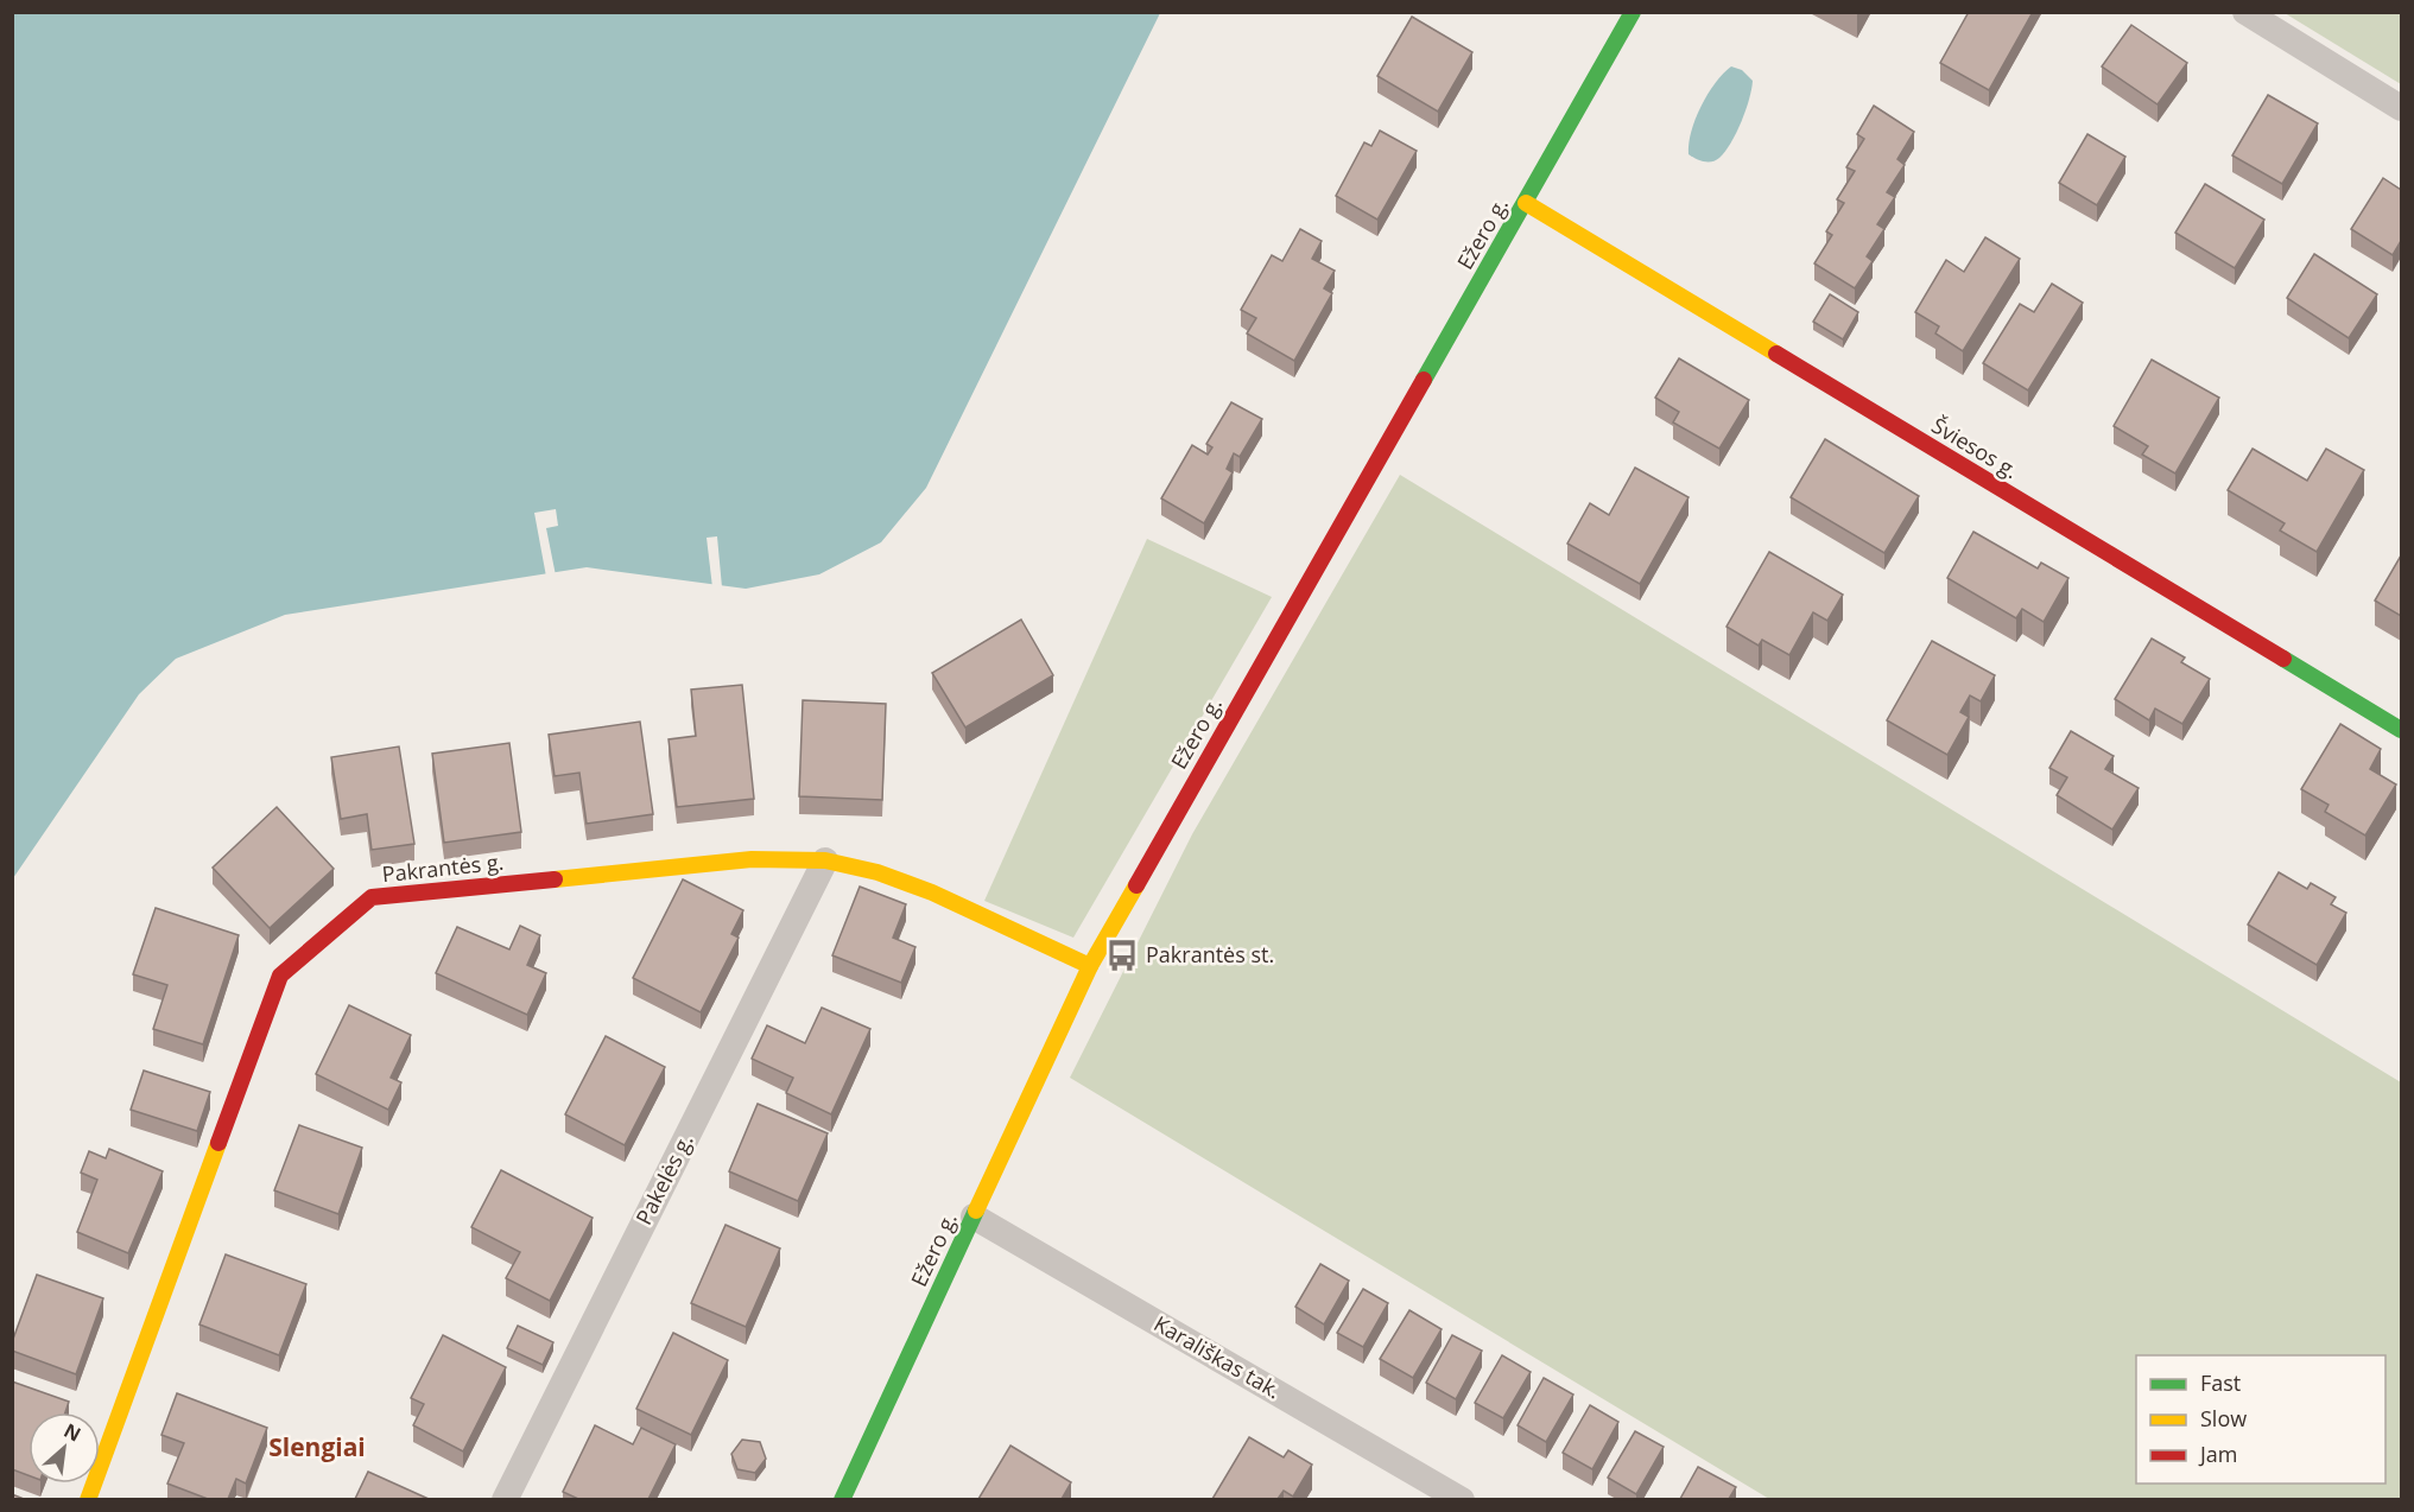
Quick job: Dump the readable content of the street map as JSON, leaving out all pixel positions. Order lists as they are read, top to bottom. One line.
{"streets":{"street":["Ežero g.","Šviesos g.","Pakrantės g.","Pakelės g.","Karališkas tak."]},"crossings":[["Ežero g.","Šviesos g."],["Ežero g.","Pakrantės g."],["Ežero g.","Karališkas tak."],["Pakrantės g.","Pakelės g."]],"districts":["Slengiai"],"places":{"bus stop":["Pakrantės st."]},"legend":["Fast","Slow","Jam"],"north":"top right"}
